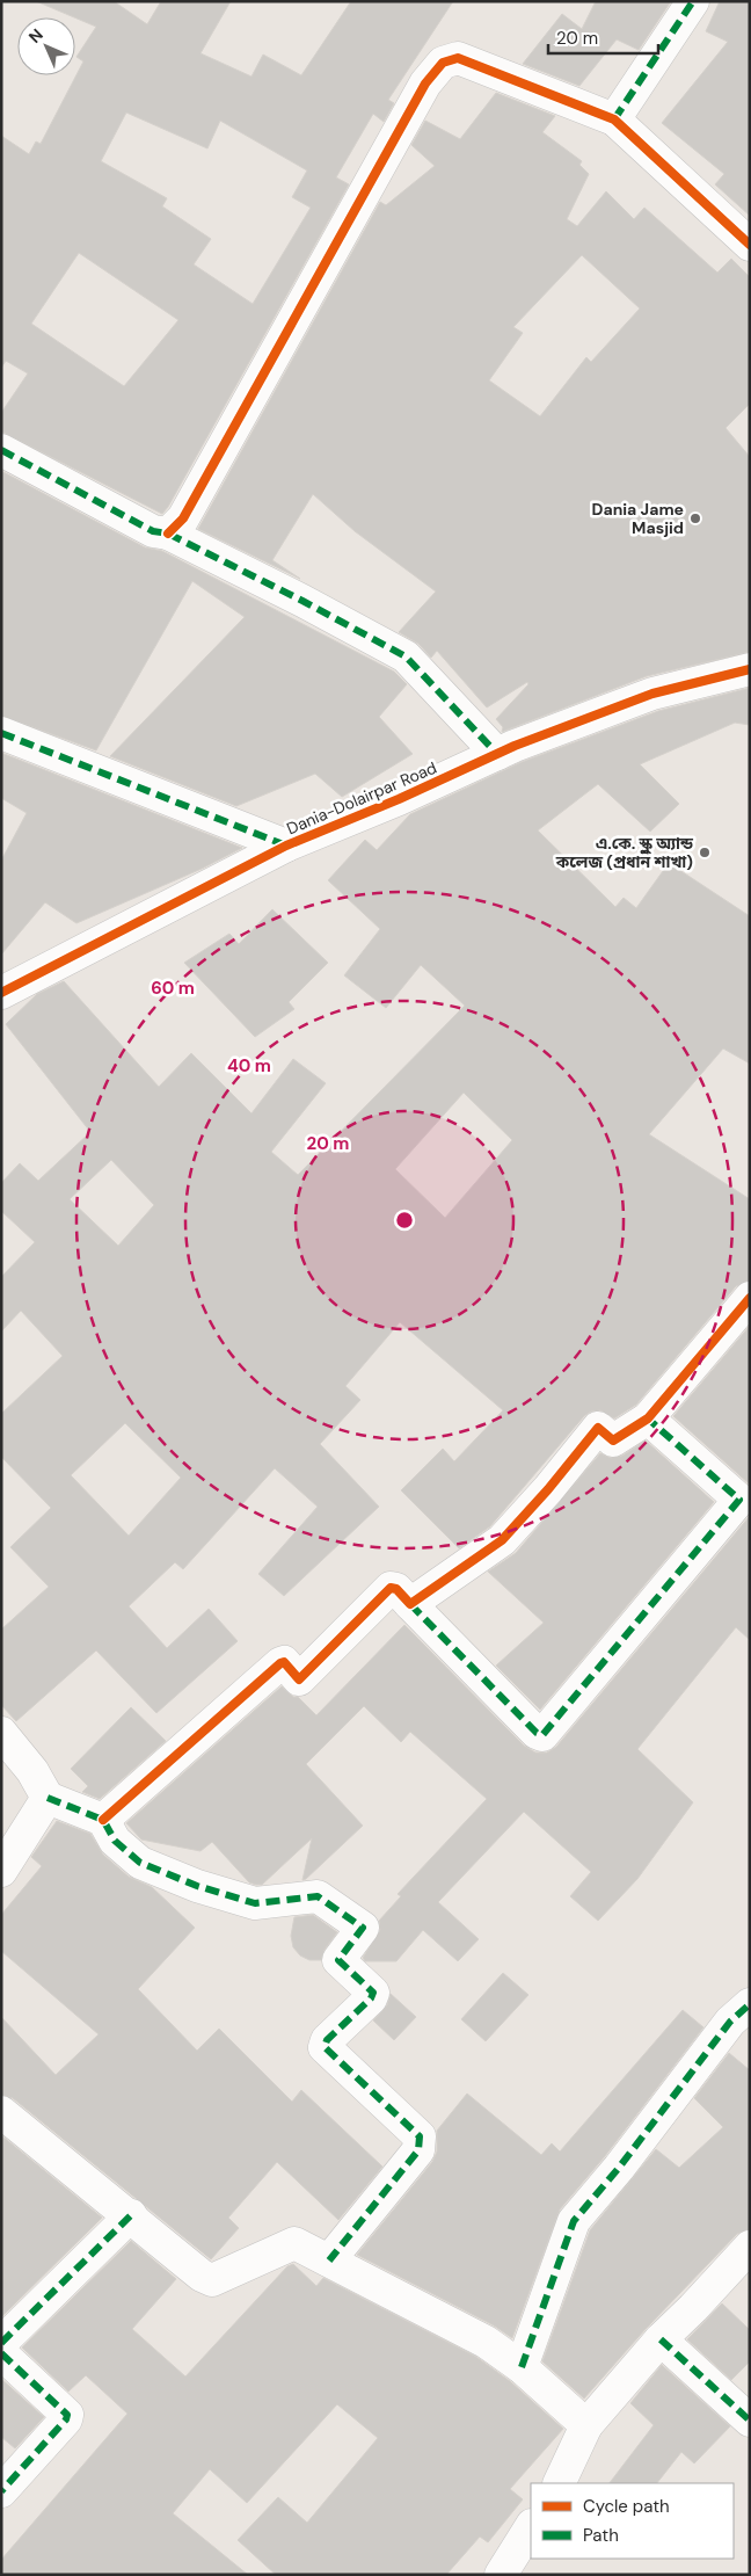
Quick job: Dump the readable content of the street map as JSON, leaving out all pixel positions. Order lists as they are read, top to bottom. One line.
{"streets":{"street":["Dania-Dolairpar Road"]},"places":["Dania Jame Masjid","এ.কে. স্কুল অ্যান্ড কলেজ (প্রধান শাখা)"],"legend":["Cycle path","Path"],"scale_bar":"20 m","north":"top left","rings":["60 m","40 m","20 m"]}
